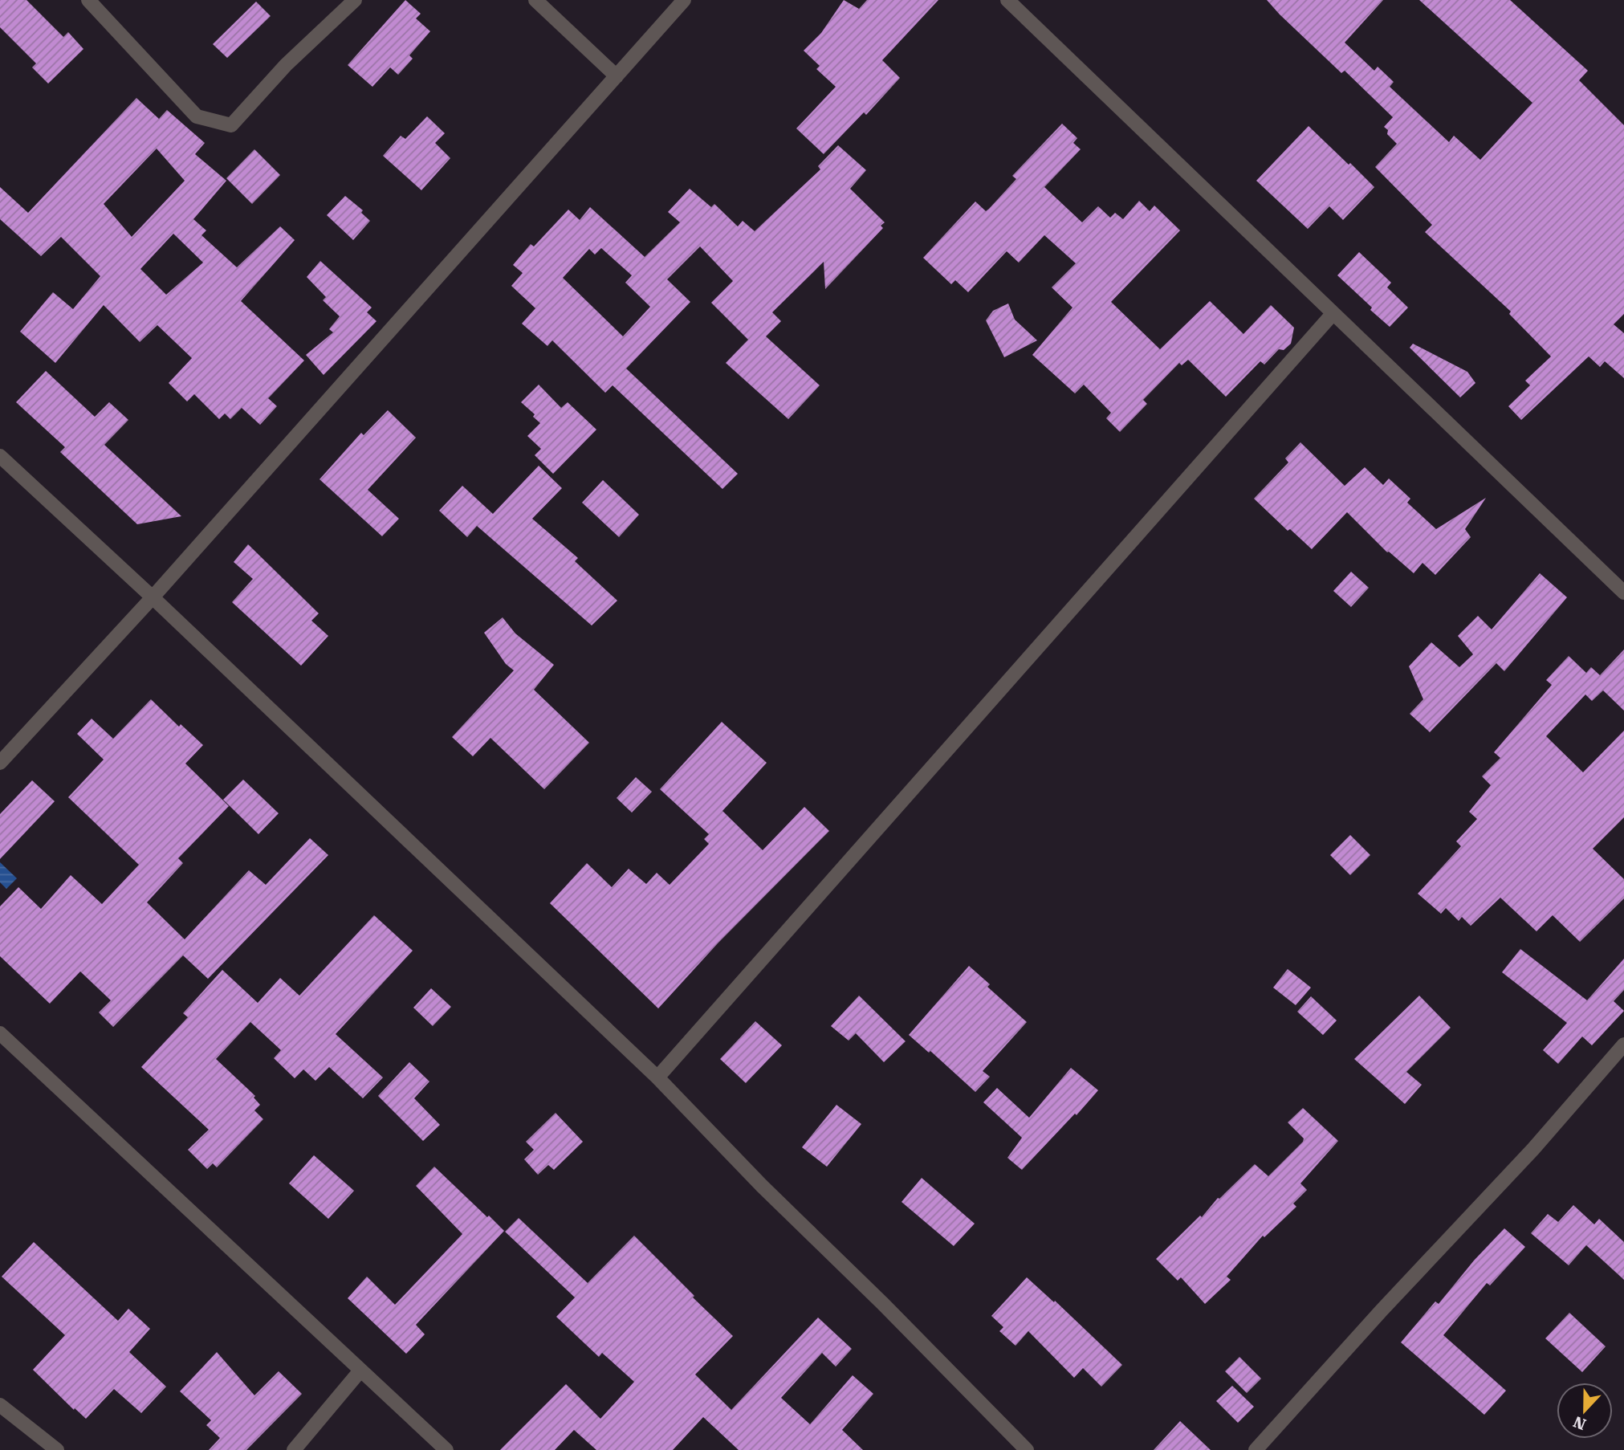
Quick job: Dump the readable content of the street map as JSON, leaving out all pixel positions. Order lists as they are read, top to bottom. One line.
{"north":"bottom"}
